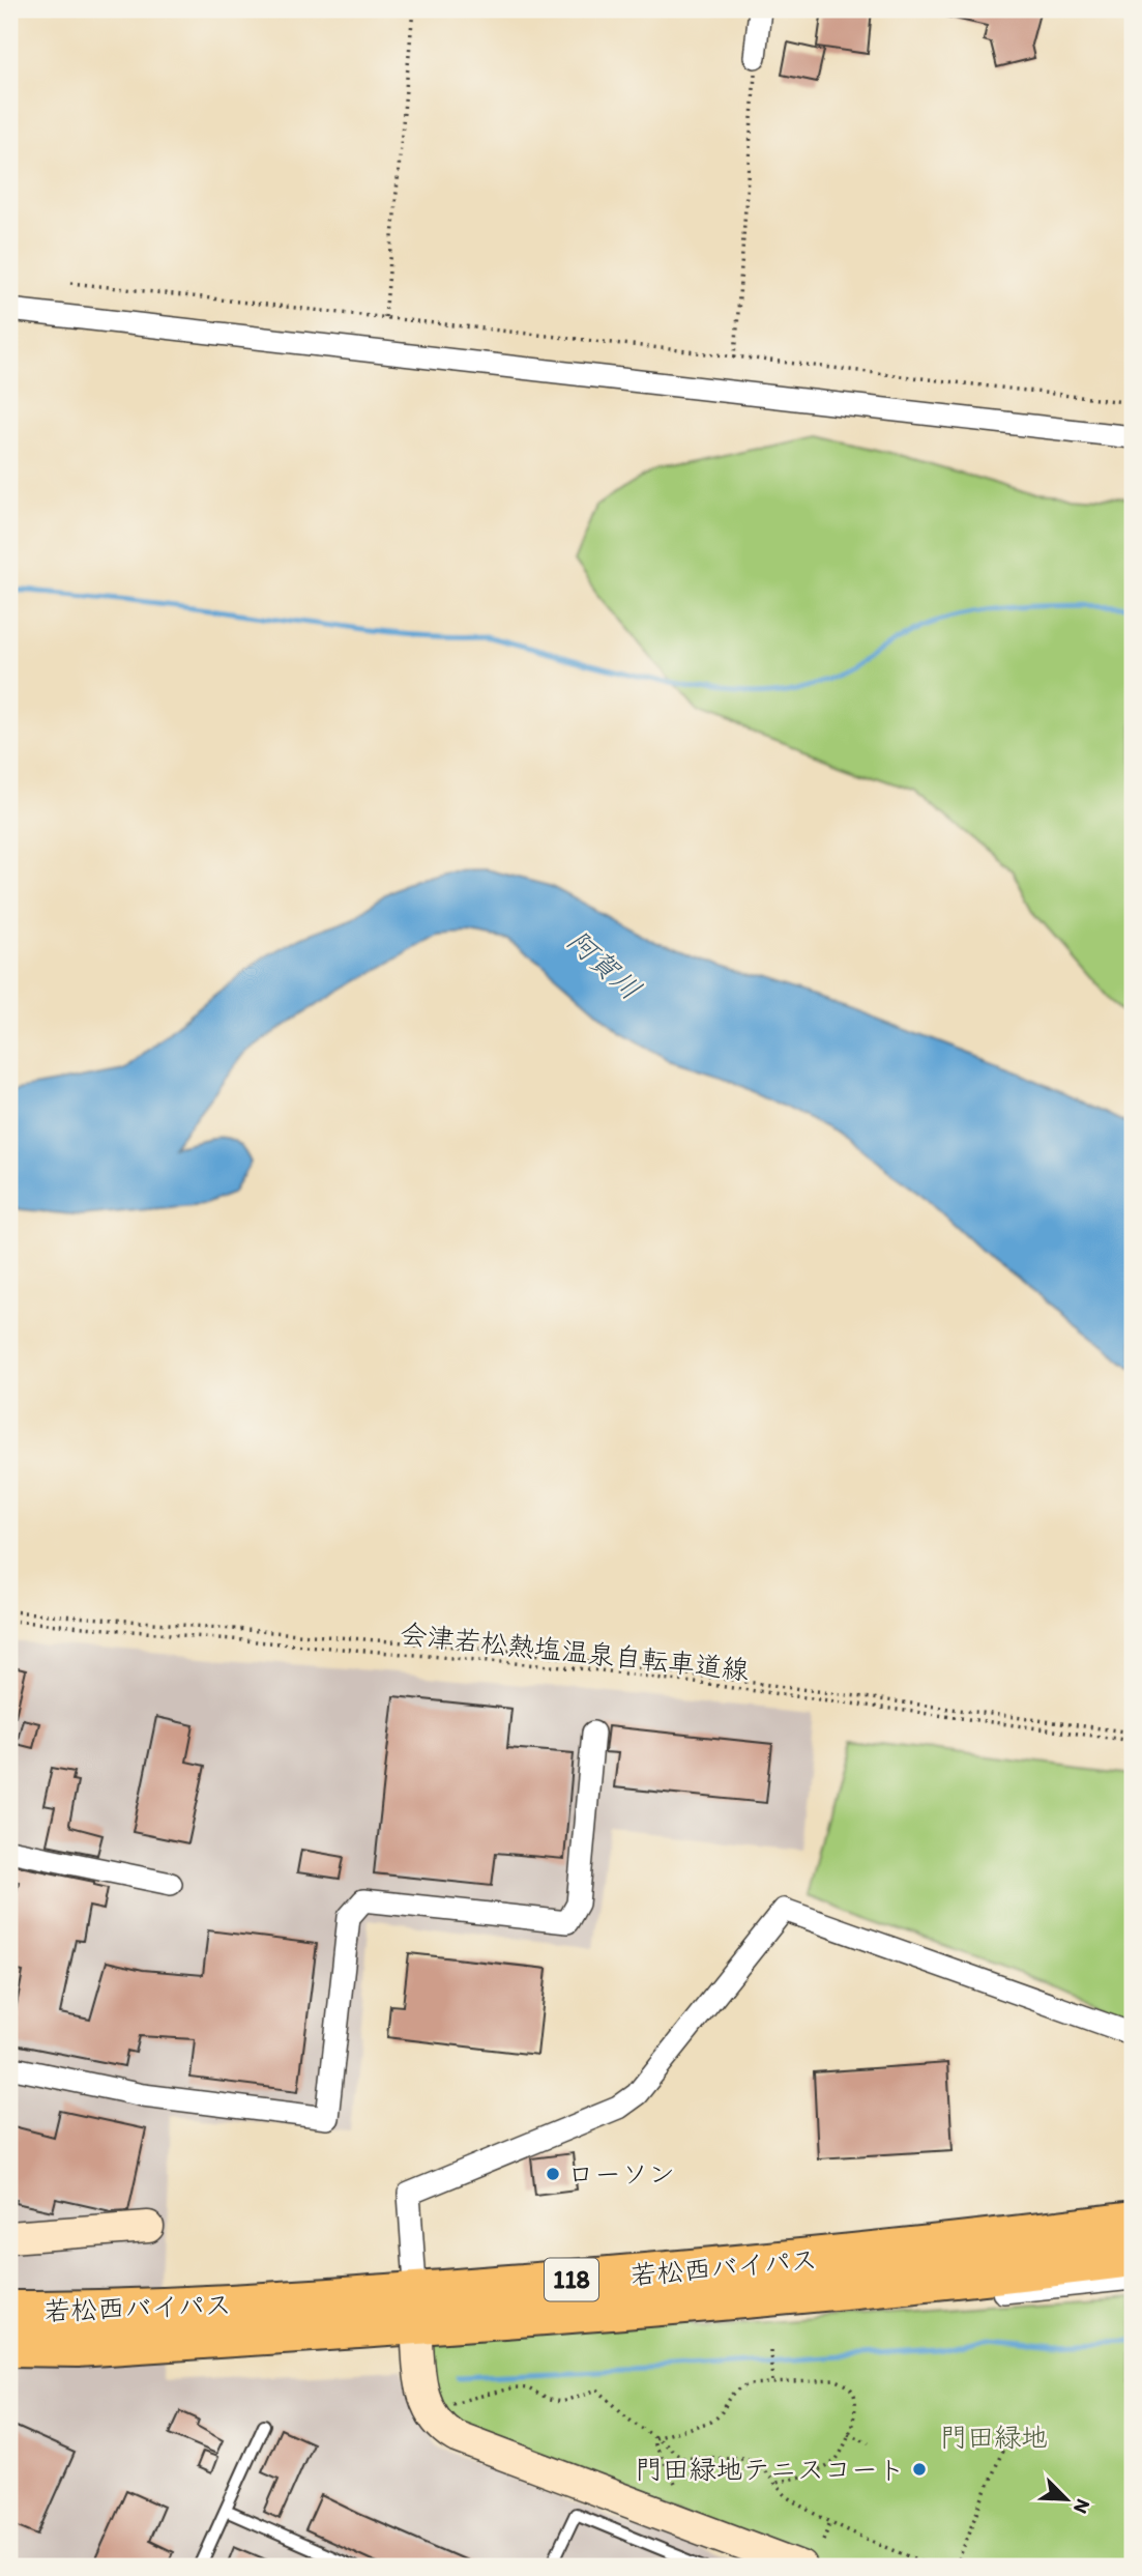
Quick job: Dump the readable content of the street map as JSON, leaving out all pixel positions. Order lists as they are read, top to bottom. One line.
{"streets":{"highway":["若松西バイパス","118"],"path":["会津若松熱塩温泉自転車道線"]},"water":["阿賀川"],"parks":["門田緑地"],"places":["ローソン","門田緑地テニスコート"],"north":"bottom right"}
